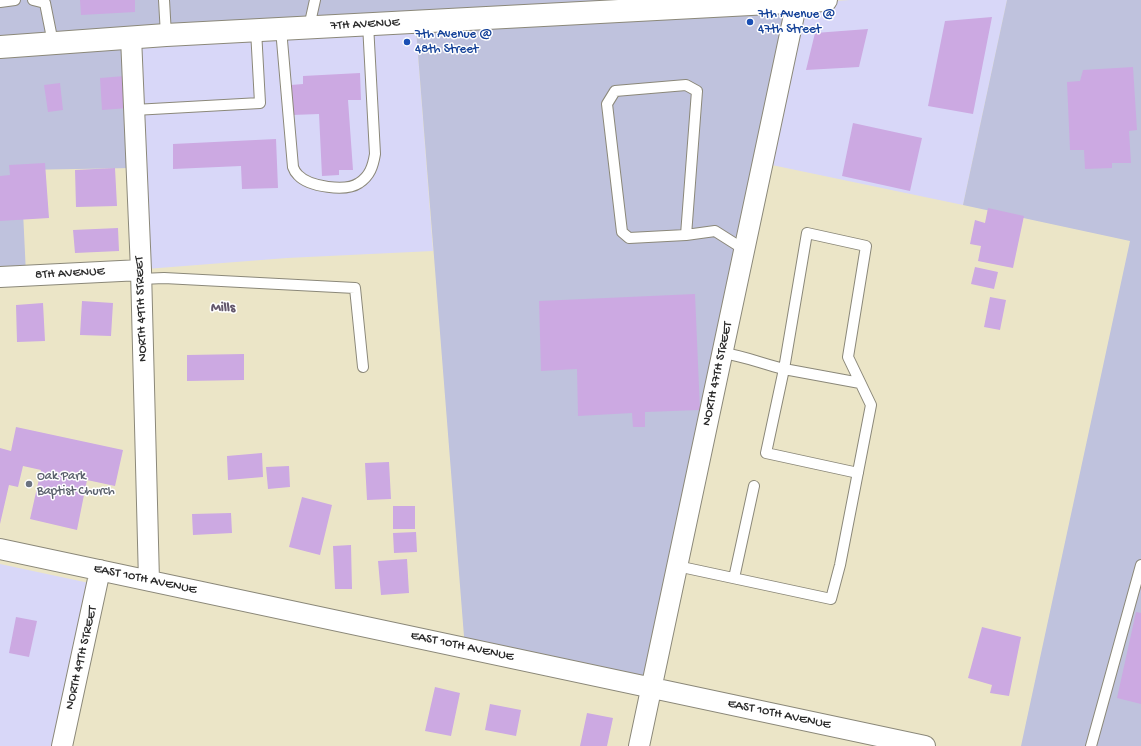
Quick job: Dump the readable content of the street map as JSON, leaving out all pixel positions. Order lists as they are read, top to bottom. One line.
{"streets":{"street":["7TH AVENUE","8TH AVENUE","NORTH 49TH STREET","NORTH 47TH STREET","EAST 10TH AVENUE"]},"crossings":[["7TH AVENUE","NORTH 49TH STREET"],["7TH AVENUE","NORTH 47TH STREET"],["8TH AVENUE","NORTH 49TH STREET"],["NORTH 49TH STREET","EAST 10TH AVENUE"],["NORTH 47TH STREET","EAST 10TH AVENUE"]],"districts":["Mills"],"places":["7th Avenue @ 47th Street","7th Avenue @ 48th Street","Oak Park Baptist Church"]}
